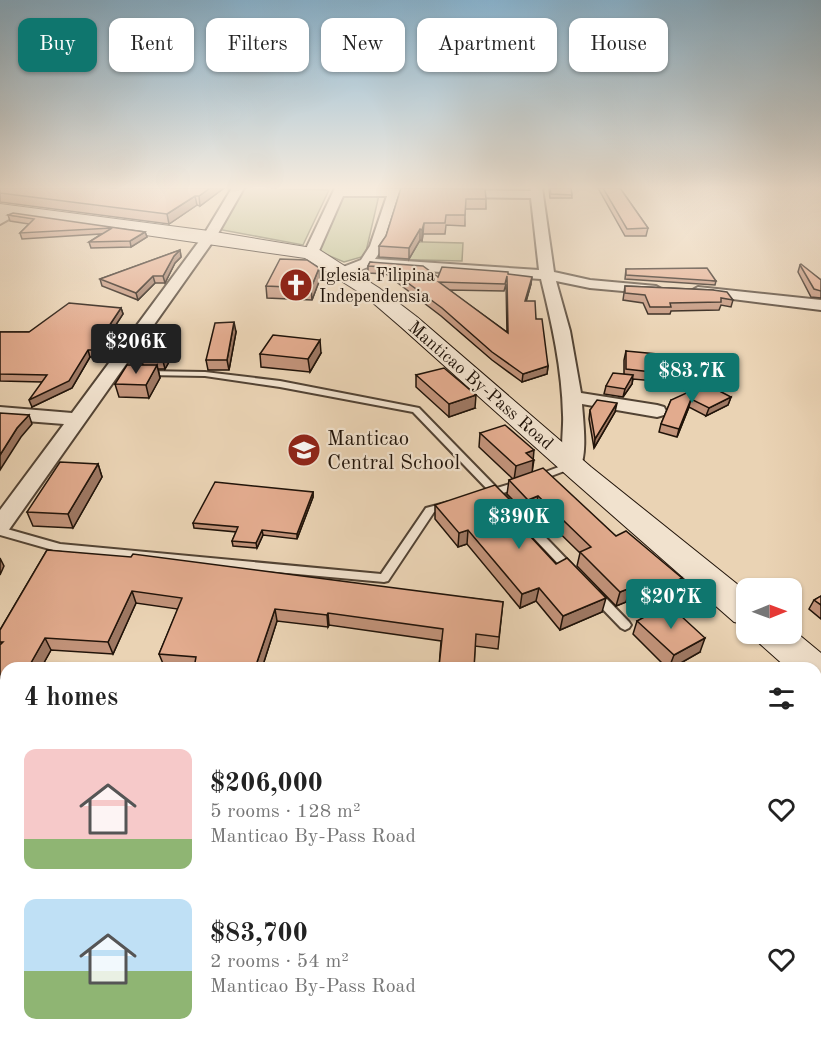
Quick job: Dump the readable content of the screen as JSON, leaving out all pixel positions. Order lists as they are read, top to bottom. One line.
{"streets":{"street":["Manticao By-Pass Road"]},"places":{"church":["Iglesia Filipina Independensia"],"school or university":["Manticao Central School"]},"north":"right","page":{"chip":["Buy","Rent","Filters","New","Apartment","House"],"price":["$206K","$83.7K","$390K","$207K"],"heading":"4 homes","list":[{"name":"$206,000","note":"5 rooms · 128 m² · Manticao By-Pass Road"},{"name":"$83,700","note":"2 rooms · 54 m² · Manticao By-Pass Road"}]}}
